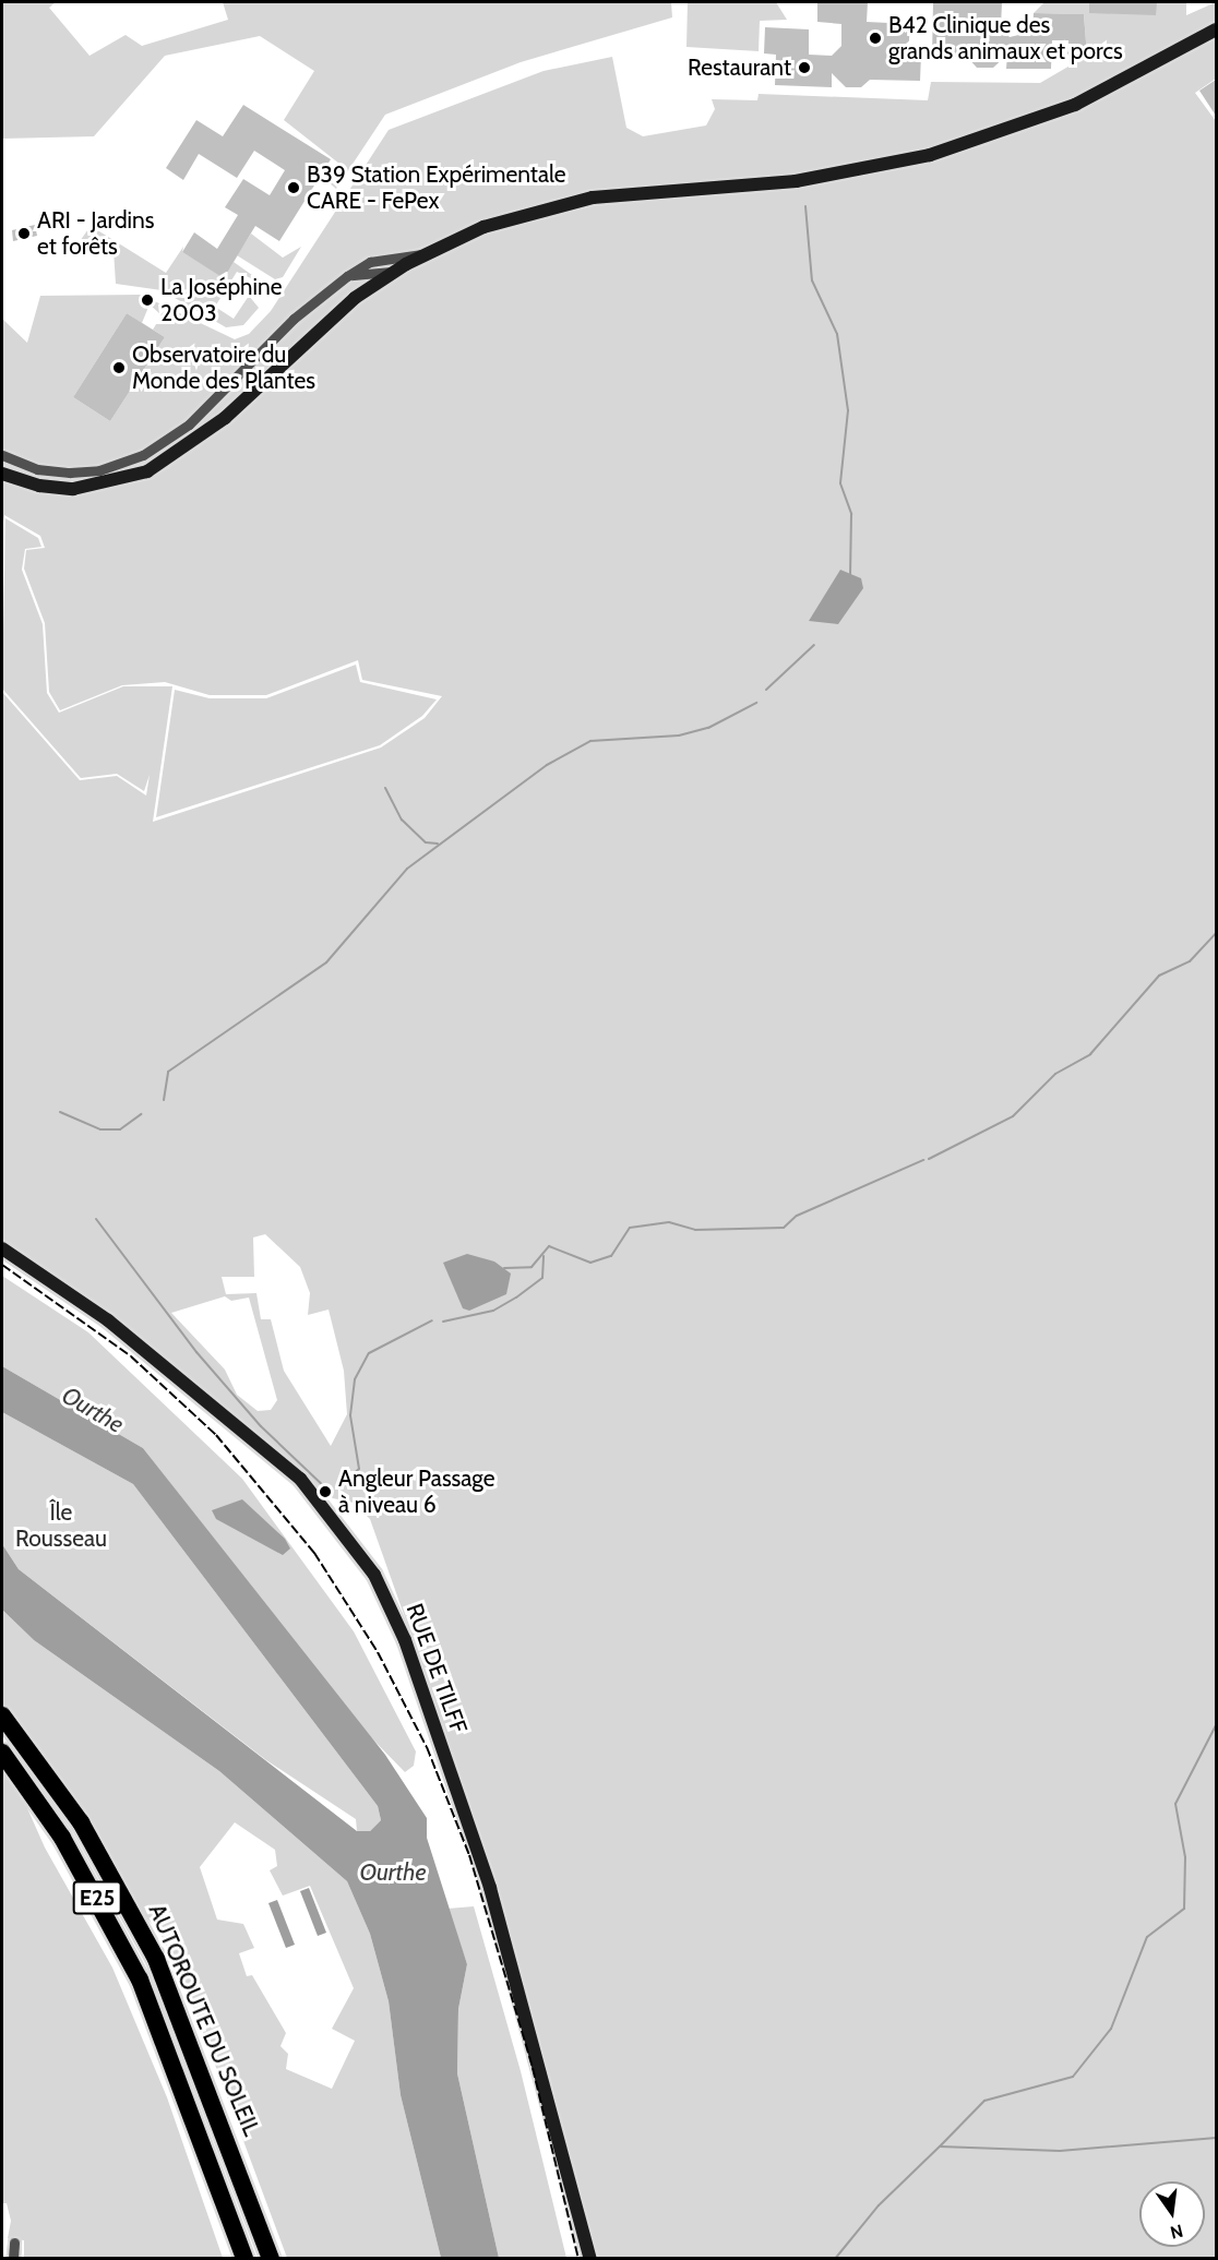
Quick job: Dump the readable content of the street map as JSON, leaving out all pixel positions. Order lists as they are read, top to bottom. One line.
{"streets":{"highway":["E25","AUTOROUTE DU SOLEIL"],"main road":["RUE DE TILFF"]},"water":["Ourthe"],"parks":["Île Rousseau"],"places":["B42 Clinique des grands animaux et porcs","Restaurant","B39 Station Expérimentale CARE - FePex","ARI - Jardins et forêts","La Joséphine 2003","Observatoire du Monde des Plantes","Angleur Passage à niveau 6"],"north":"bottom"}
